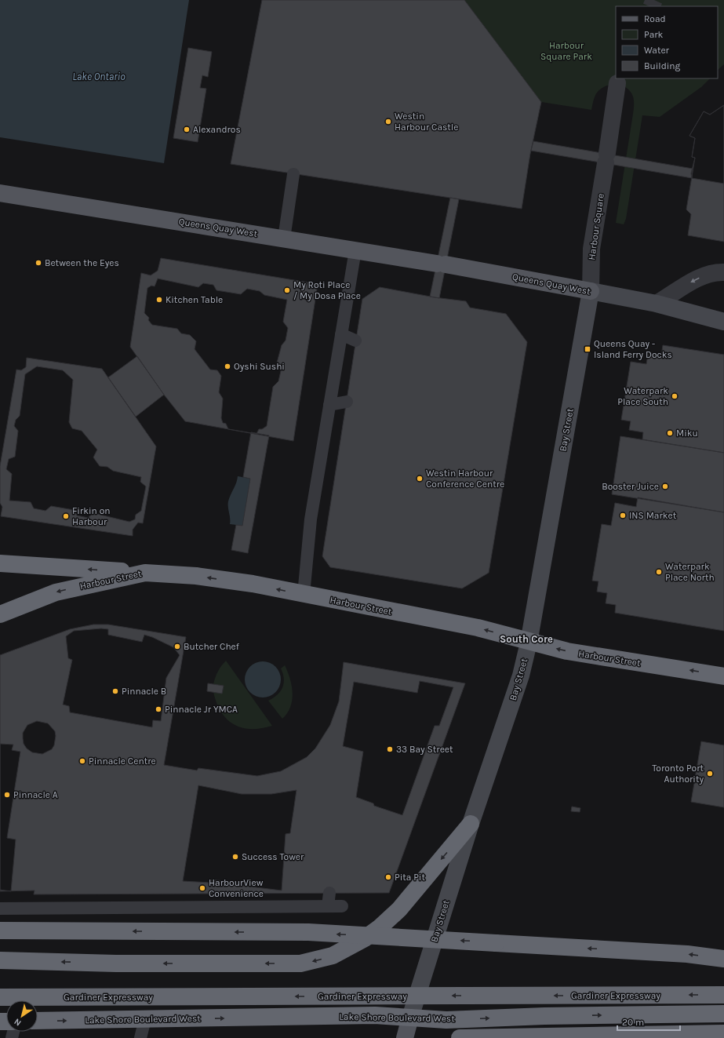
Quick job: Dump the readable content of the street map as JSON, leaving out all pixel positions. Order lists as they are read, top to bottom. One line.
{"streets":{"highway":["Harbour Street","Gardiner Expressway","Lake Shore Boulevard West"],"main road":["Queens Quay West","Bay Street"],"street":["Harbour Square"]},"crossings":[["Harbour Square","Queens Quay West"],["Harbour Square","Bay Street"],["Queens Quay West","Bay Street"],["Bay Street","Harbour Street"],["Bay Street","Lake Shore Boulevard West"]],"one_way":["Harbour Street"],"districts":["South Core"],"water":["Lake Ontario"],"parks":["Harbour Square Park"],"places":{"other":["Westin Harbour Castle","Alexandros","Between the Eyes","My Roti Place / My Dosa Place","Kitchen Table","Oyshi Sushi","Waterpark Place South","Miku","Westin Harbour Conference Centre","Booster Juice","INS Market","Firkin on Harbour","Waterpark Place North","Butcher Chef","Pinnacle B","Pinnacle Jr YMCA","33 Bay Street","Pinnacle Centre","Toronto Port Authority","Pinnacle A","Success Tower","Pita Pit","HarbourView Convenience"],"transit":["Queens Quay - Island Ferry Docks"]},"legend":["Road","Park","Water","Building"],"scale_bar":"20 m","north":"bottom left"}
